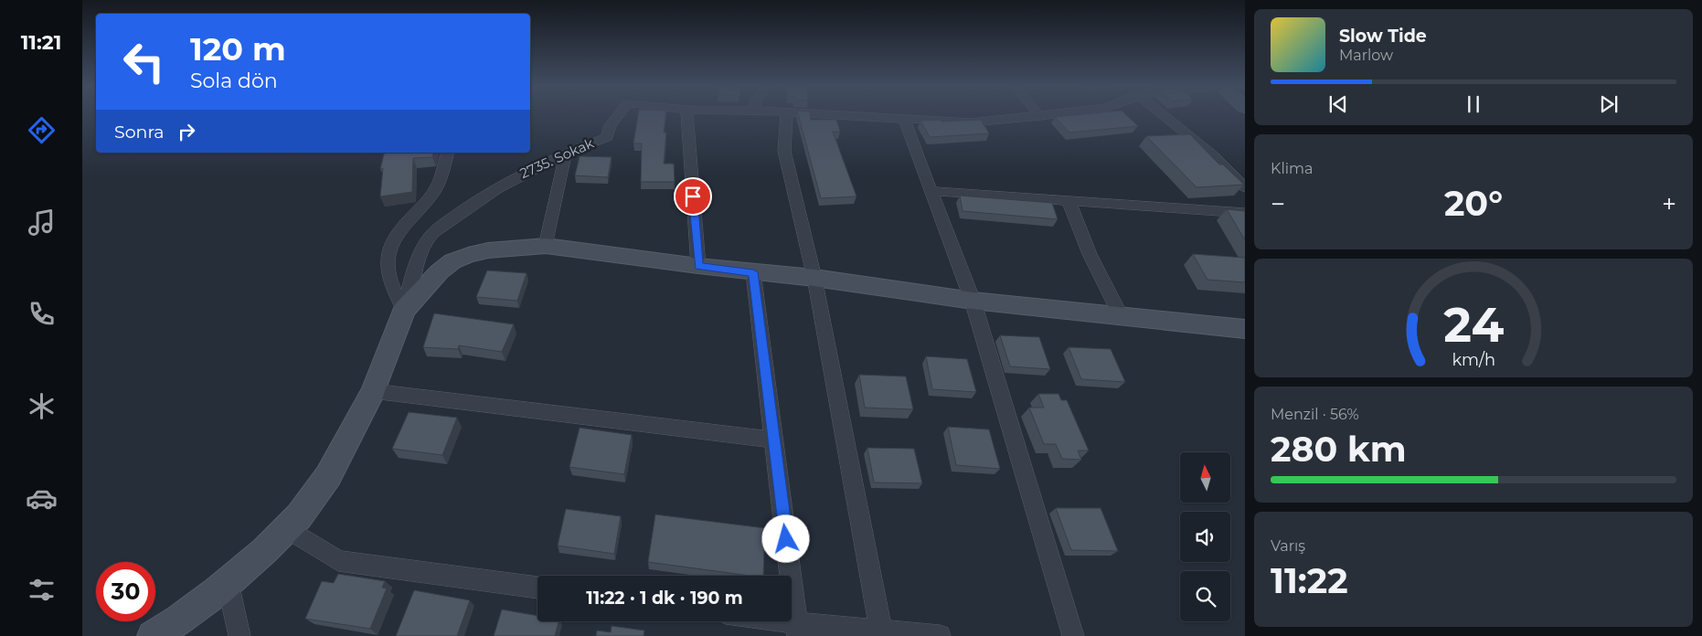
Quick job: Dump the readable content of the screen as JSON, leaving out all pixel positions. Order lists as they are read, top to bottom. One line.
{"streets":{"street":["2735. Sokak"]},"north":"top","page":{"tabs":"11:21","turn":["120 m","Sola dön"],"song":["Slow Tide","Marlow"],"then":"Sonra","tile":["Klima",["Menzil · 56%","280 km"],["Varış","11:22"]],"heat":["−","20°","+"],"limit":"30","trip":"11:22 · 1 dk · 190 m","gauge":["24","km/h"]}}
